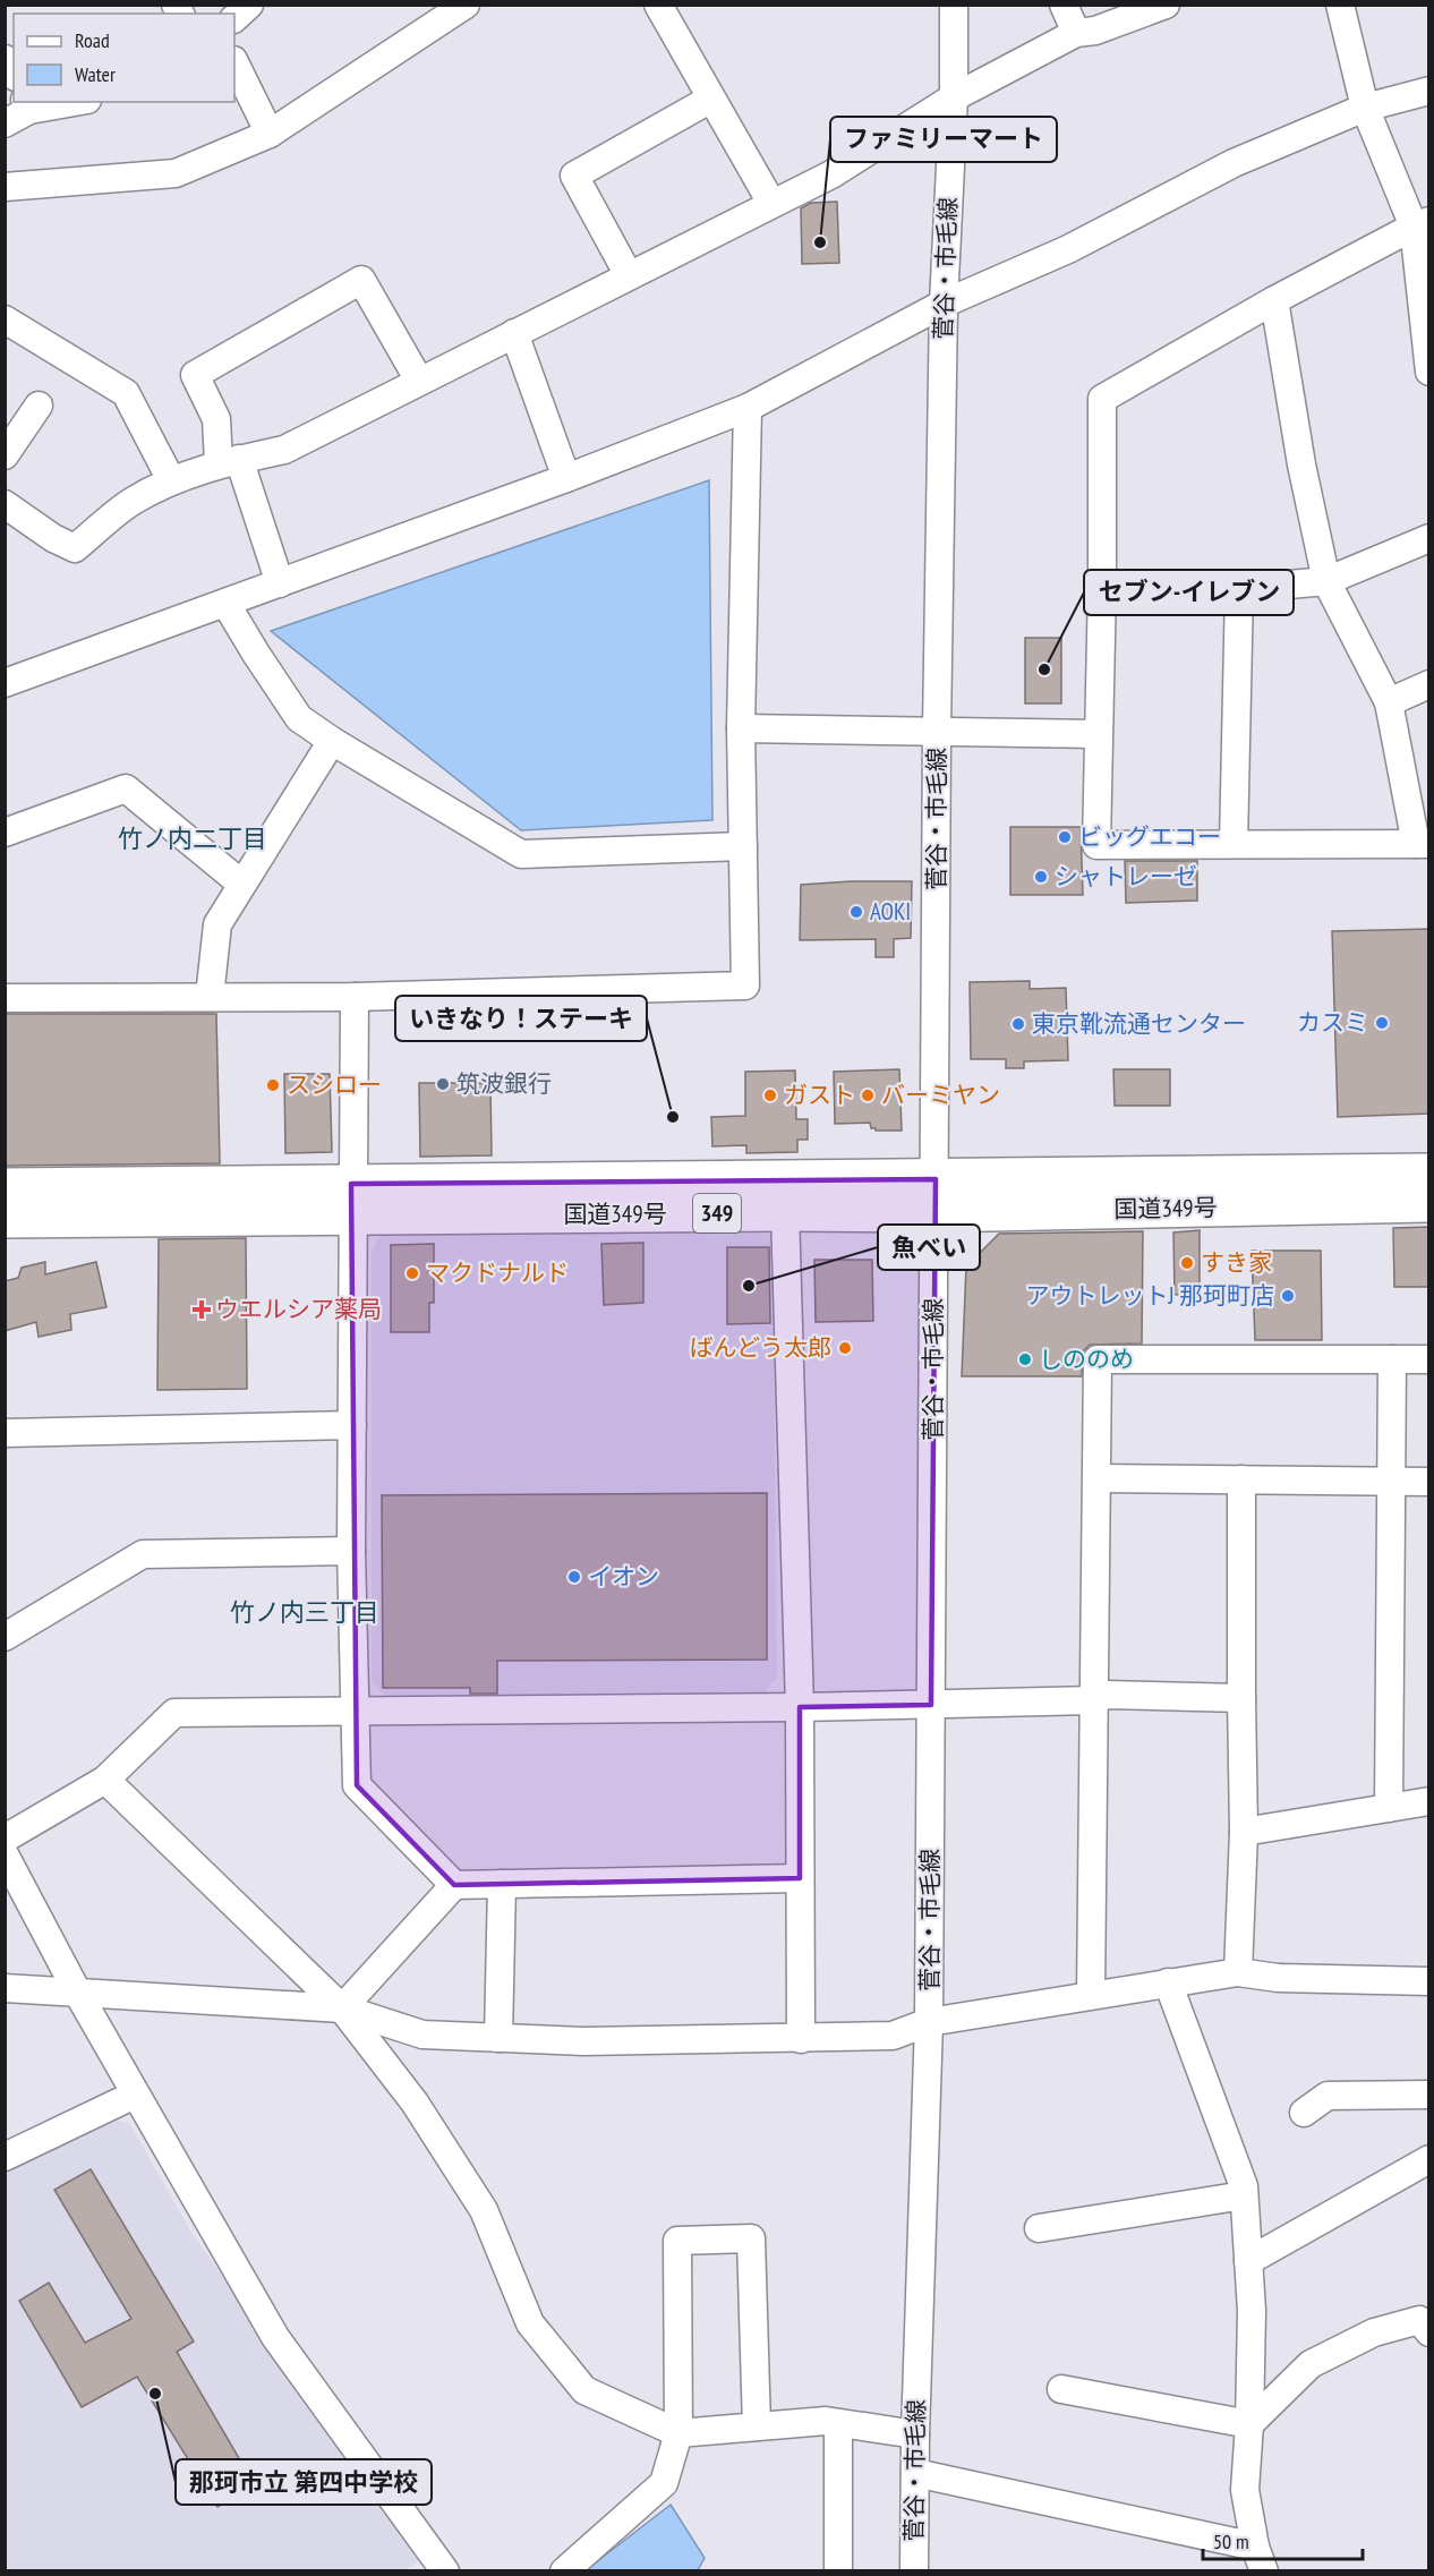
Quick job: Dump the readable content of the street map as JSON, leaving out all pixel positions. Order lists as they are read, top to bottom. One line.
{"streets":{"highway":["国道349号","349"],"street":["菅谷・市毛線"]},"crossings":[["菅谷・市毛線","国道349号"]],"districts":["竹ノ内二丁目","竹ノ内三丁目"],"places":{"other":["ファミリーマート","セブン-イレブン","ビッグエコー","シャトレーゼ","AOKI","カスミ","東京靴流通センター","筑波銀行","スシロー","ガスト","バーミヤン","いきなり！ステーキ","すき家","マクドナルド","魚べい","アウトレットJ 那珂町店","ばんどう太郎","しののめ","イオン","那珂市立 第四中学校"],"health":["ウエルシア薬局"]},"legend":["Road","Water"],"scale_bar":"50 m"}
